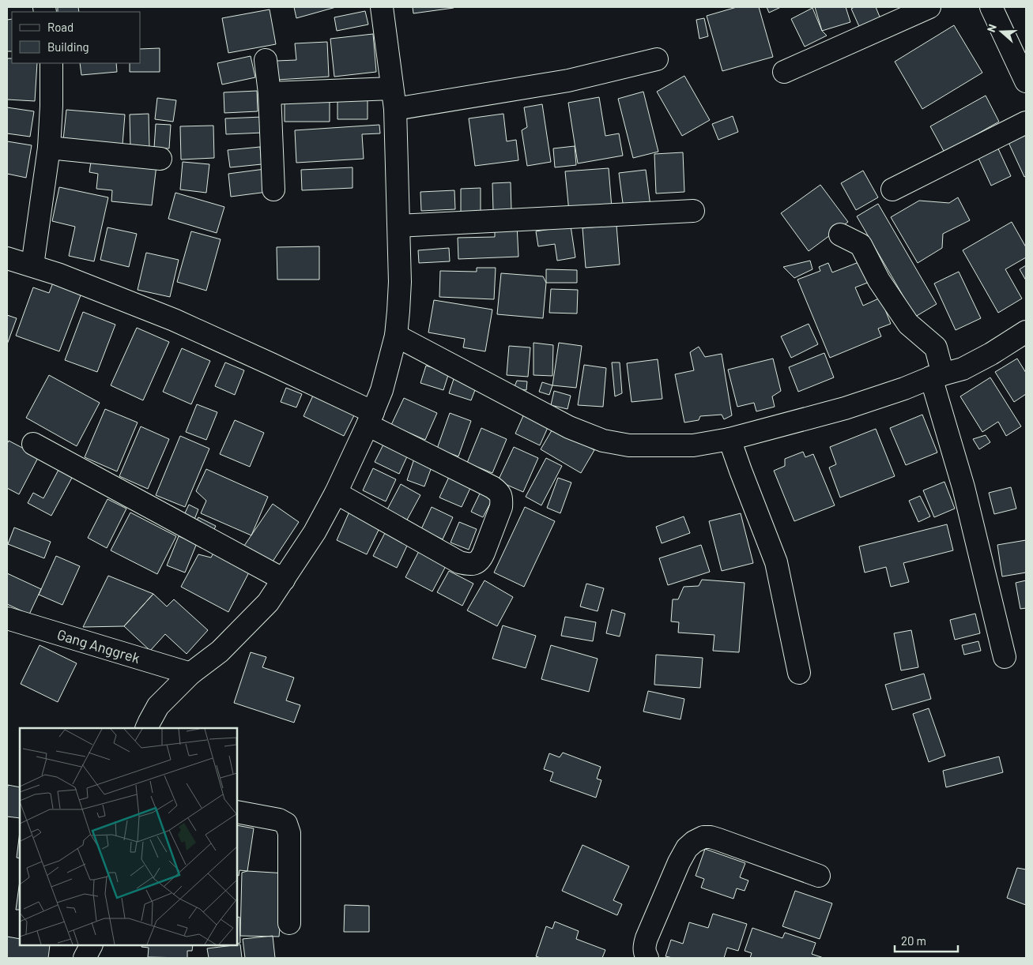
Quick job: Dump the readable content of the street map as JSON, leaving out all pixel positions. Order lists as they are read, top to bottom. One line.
{"streets":{"street":["Gang Anggrek"]},"legend":["Road","Building"],"scale_bar":"20 m","north":"left"}
